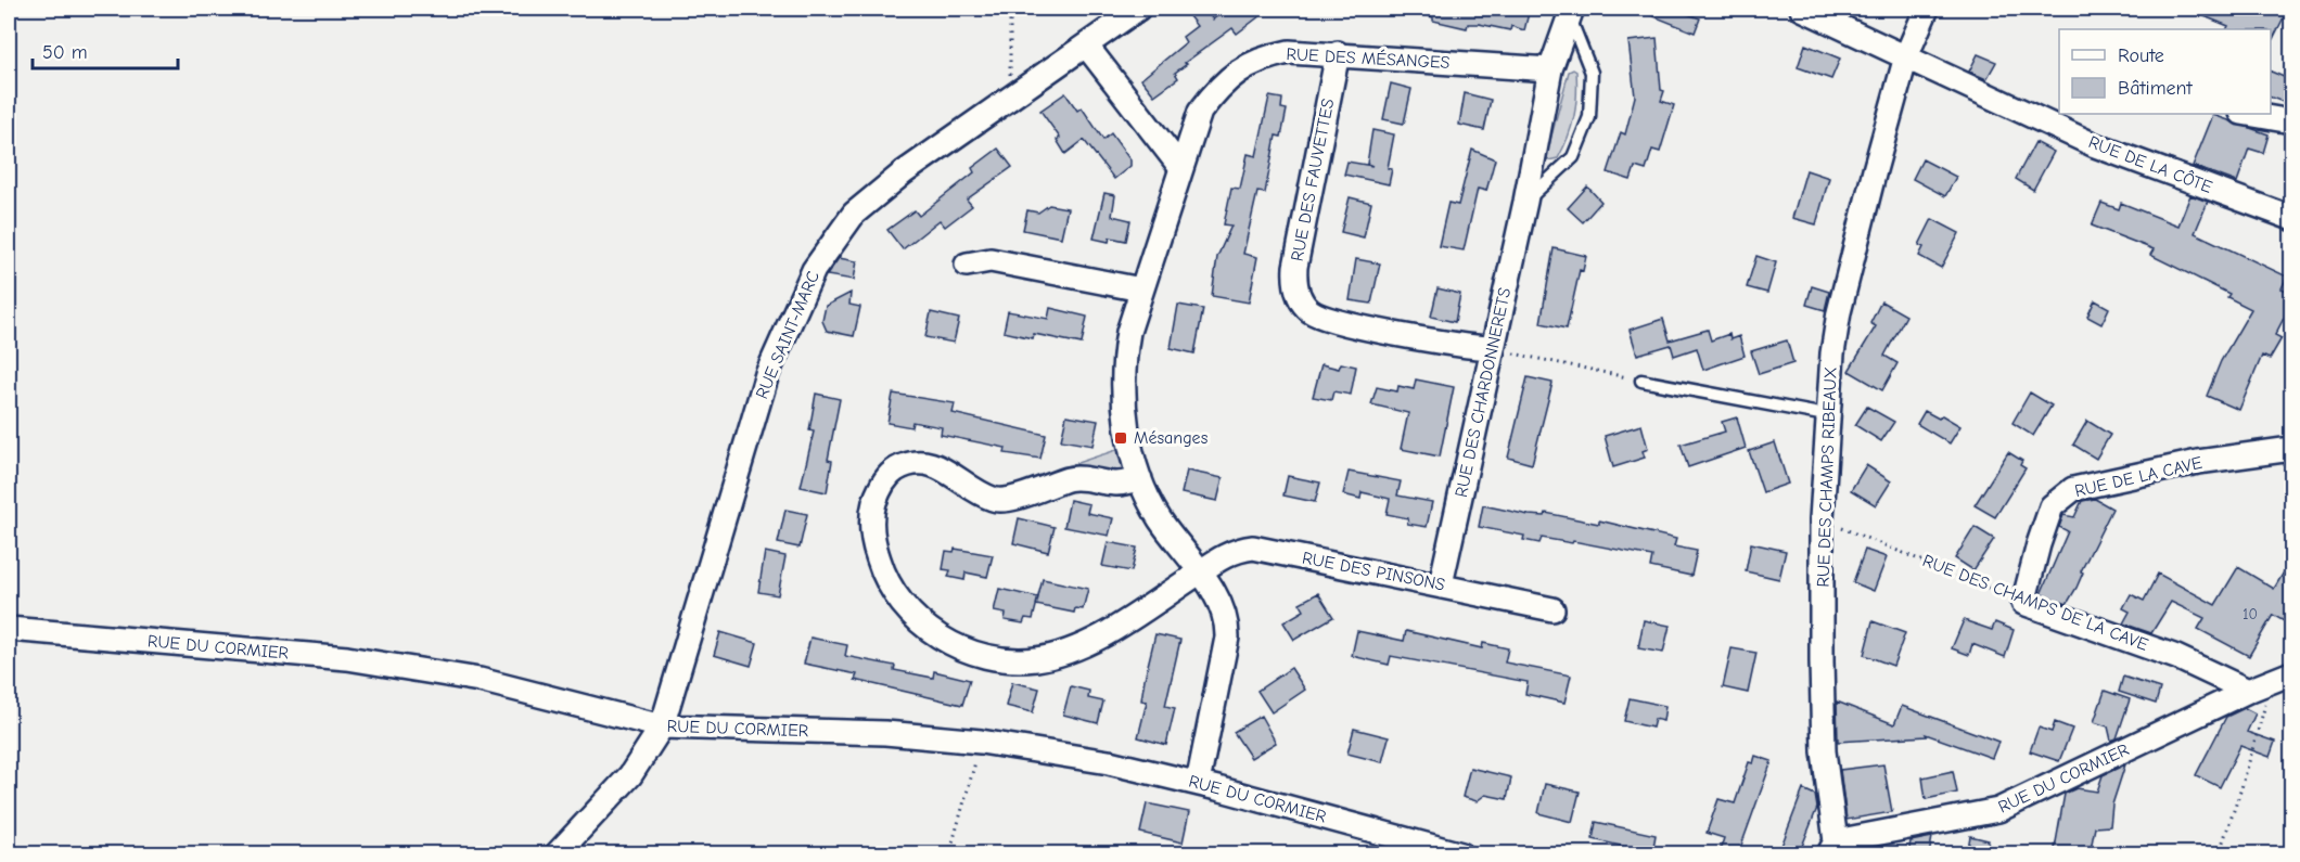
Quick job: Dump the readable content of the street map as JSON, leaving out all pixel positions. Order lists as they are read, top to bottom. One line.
{"streets":{"street":["RUE DES MÉSANGES","RUE DE LA CÔTE","RUE DES FAUVETTES","RUE SAINT-MARC","RUE DES CHARDONNERETS","RUE DES CHAMPS RIBEAUX","RUE DE LA CAVE","RUE DES PINSONS","RUE DES CHAMPS DE LA CAVE","RUE DU CORMIER"]},"crossings":[["RUE DES MÉSANGES","RUE DES FAUVETTES"],["RUE DES MÉSANGES","RUE DES CHARDONNERETS"],["RUE DES MÉSANGES","RUE DES PINSONS"],["RUE DES MÉSANGES","RUE DU CORMIER"],["RUE DE LA CÔTE","RUE DES CHAMPS RIBEAUX"],["RUE DES FAUVETTES","RUE DES CHARDONNERETS"],["RUE SAINT-MARC","RUE DU CORMIER"],["RUE DES CHARDONNERETS","RUE DES PINSONS"],["RUE DES CHAMPS RIBEAUX","RUE DES CHAMPS DE LA CAVE"],["RUE DES CHAMPS RIBEAUX","RUE DU CORMIER"],["RUE DE LA CAVE","RUE DES CHAMPS DE LA CAVE"],["RUE DES CHAMPS DE LA CAVE","RUE DU CORMIER"]],"places":{"transit":["Mésanges"]},"house_numbers":["10"],"legend":["Route","Bâtiment"],"scale_bar":"50 m"}
